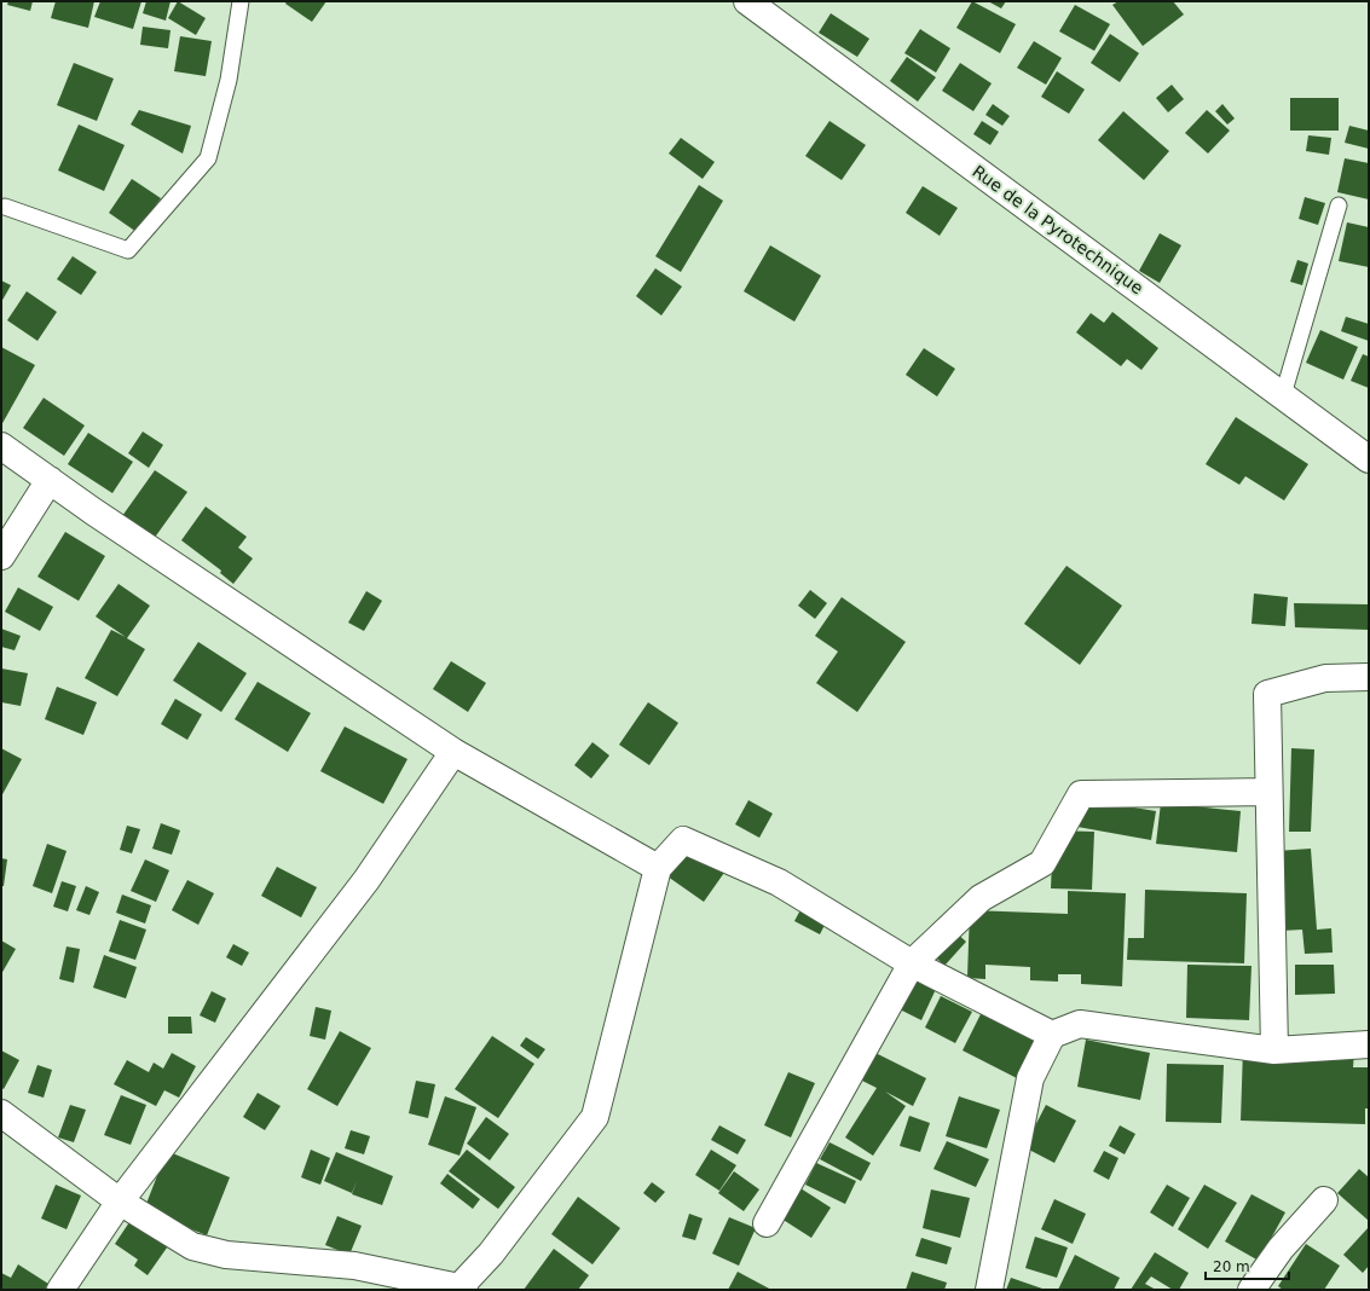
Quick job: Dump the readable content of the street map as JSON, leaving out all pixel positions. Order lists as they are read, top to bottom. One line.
{"streets":{"street":["Rue de la Pyrotechnique"]},"scale_bar":"20 m"}
